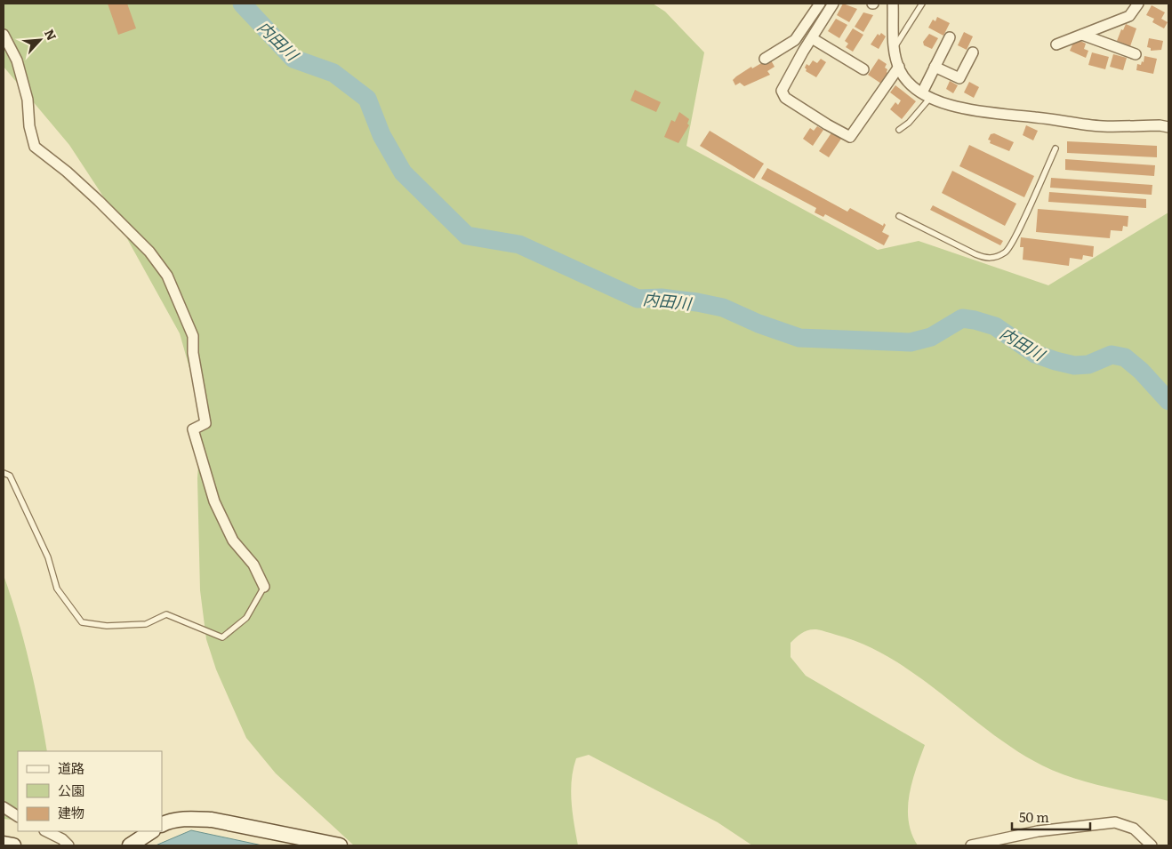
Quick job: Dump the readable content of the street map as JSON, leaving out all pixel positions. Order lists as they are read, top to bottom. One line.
{"water":["内田川"],"legend":["道路","公園","建物"],"scale_bar":"50 m","north":"top right"}
